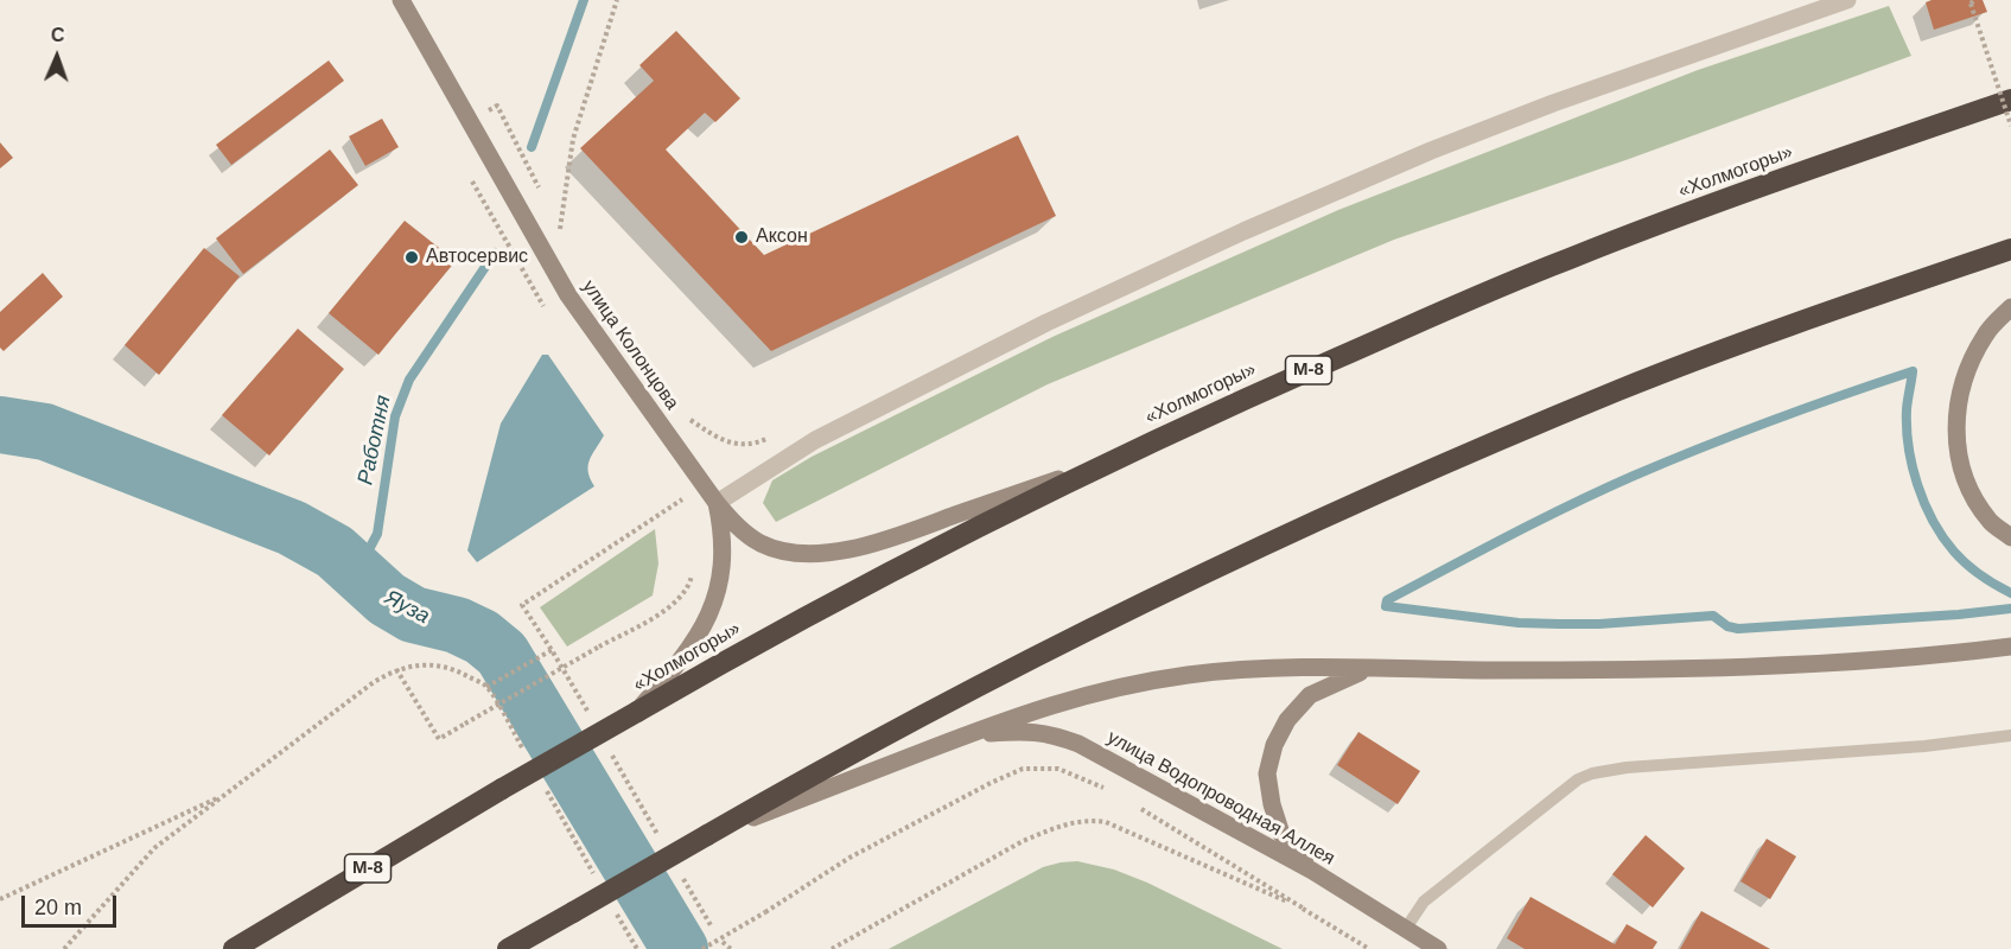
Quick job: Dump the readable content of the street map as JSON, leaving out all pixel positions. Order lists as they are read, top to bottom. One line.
{"streets":{"highway":["«Холмогоры»","М-8"],"street":["улица Колонцова","улица Водопроводная Аллея"]},"crossings":[["«Холмогоры»","улица Колонцова"],["«Холмогоры»","М-8"],["улица Колонцова","М-8"]],"water":["Работня","Яуза"],"places":["Аксон","Автосервис"],"scale_bar":"20 m","north":"top"}
